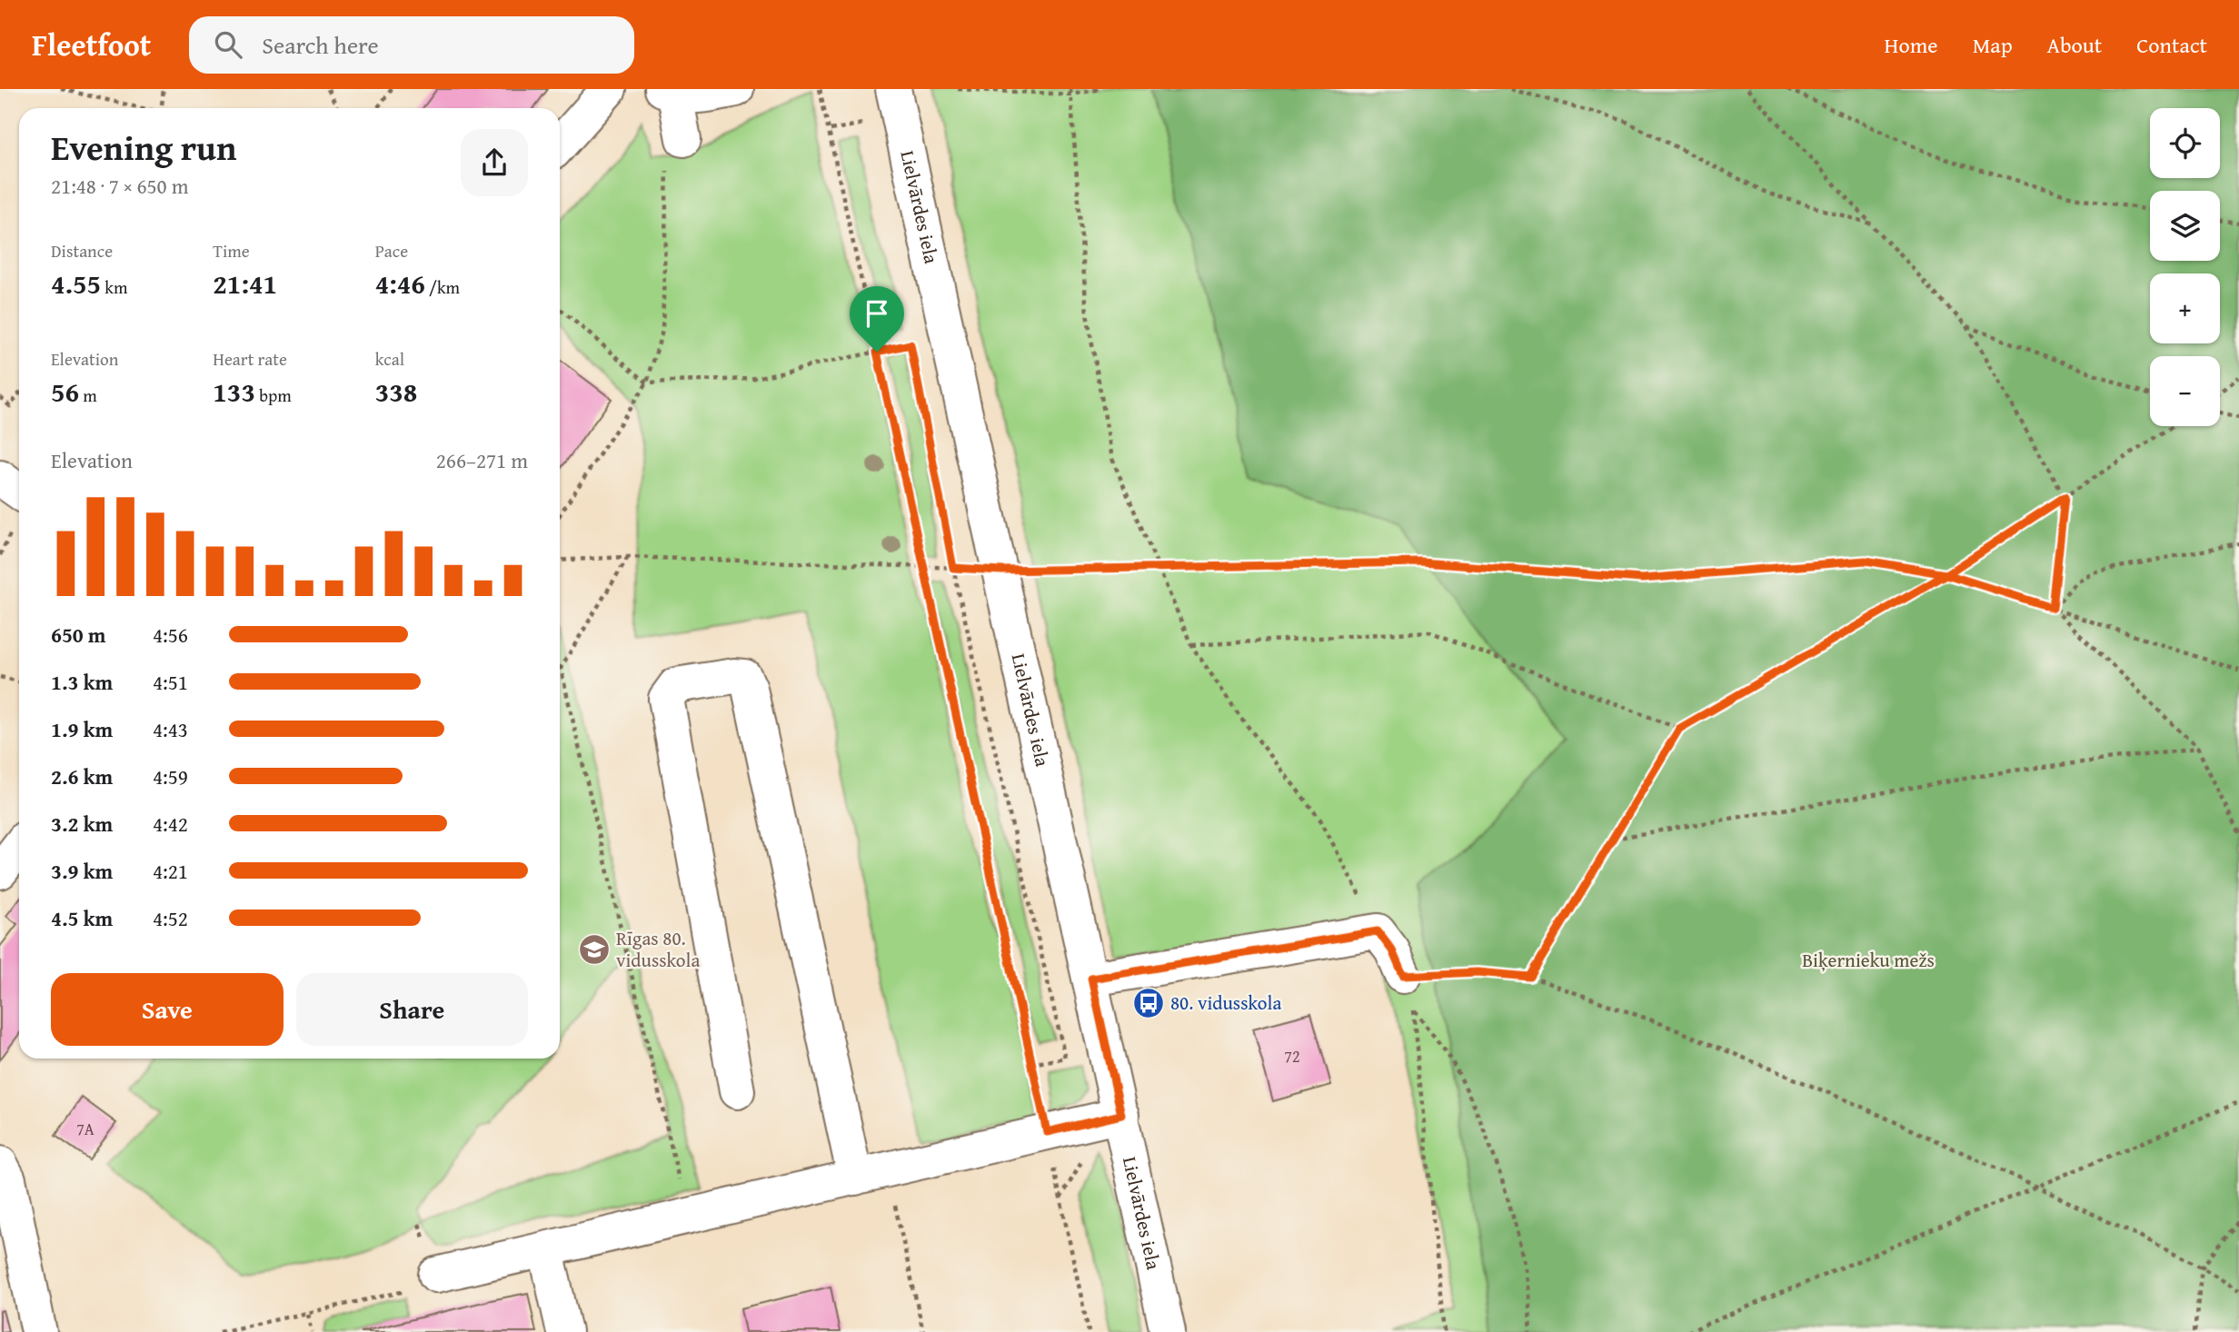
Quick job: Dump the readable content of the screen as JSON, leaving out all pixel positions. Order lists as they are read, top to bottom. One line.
{"streets":{"street":["Lielvārdes iela"]},"parks":["Biķernieku mežs"],"places":{"school or university":["Rīgas 80. vidusskola"],"bus stop":["80. vidusskola"]},"house_numbers":["72","7A"],"page":{"header":"Fleetfoot","search":"Search here","nav":["Home","Map","About","Contact"],"map_buttons":["+","−"],"heading":["Evening run","21:48 · 7 × 650 m"],"stats":[["Distance","4.55 km"],["Time","21:41"],["Pace","4:46 /km"],["Elevation","56 m"],["Heart rate","133 bpm"],["kcal","338"]],"chart":["Elevation","266–271 m"],"list":[{"name":"650 m","note":"4:56"},{"name":"1.3 km","note":"4:51"},{"name":"1.9 km","note":"4:43"},{"name":"2.6 km","note":"4:59"},{"name":"3.2 km","note":"4:42"},{"name":"3.9 km","note":"4:21"},{"name":"4.5 km","note":"4:52"}],"buttons":["Save","Share"]}}
